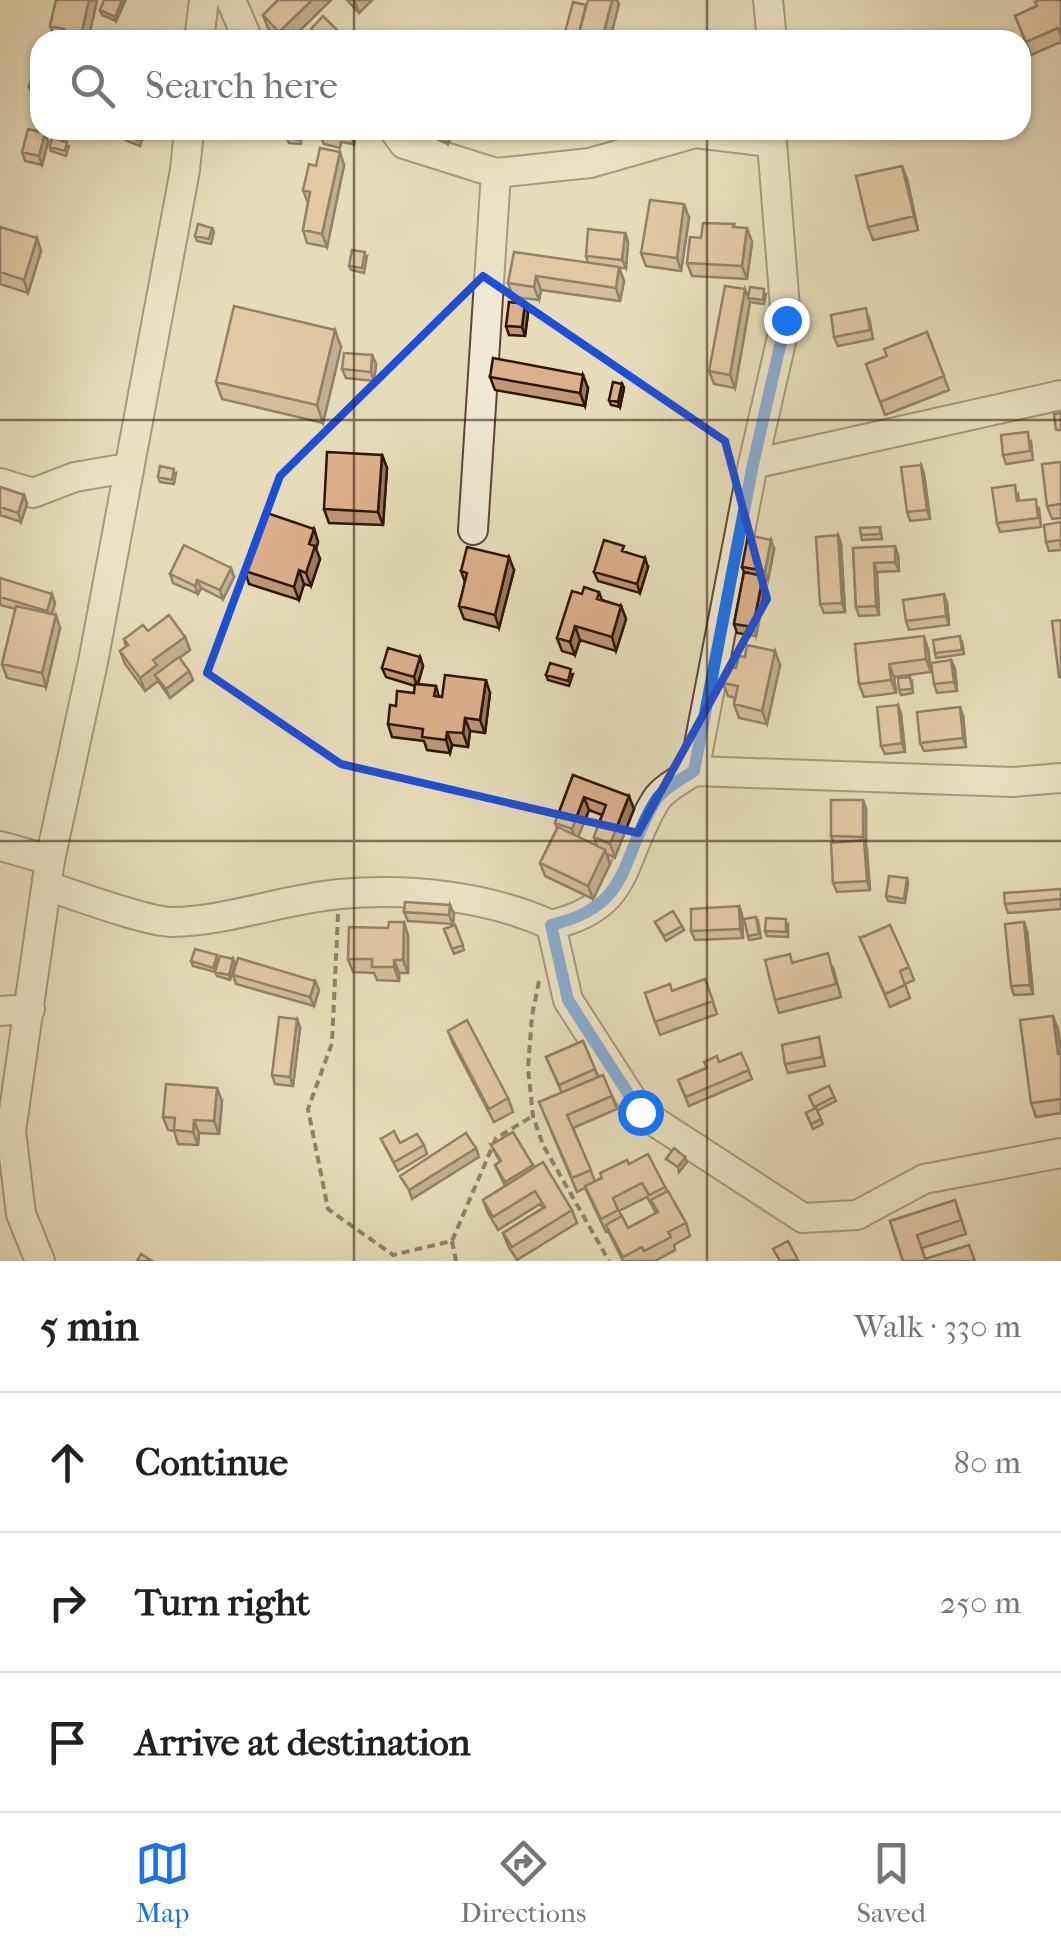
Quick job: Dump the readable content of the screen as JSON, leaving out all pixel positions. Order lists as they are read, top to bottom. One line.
{"page":{"search":"Search here","heading":["5 min","Walk · 330 m"],"list":[["Continue","80 m"],["Turn right","250 m"],"Arrive at destination"],"nav":["Map","Directions","Saved"]}}
